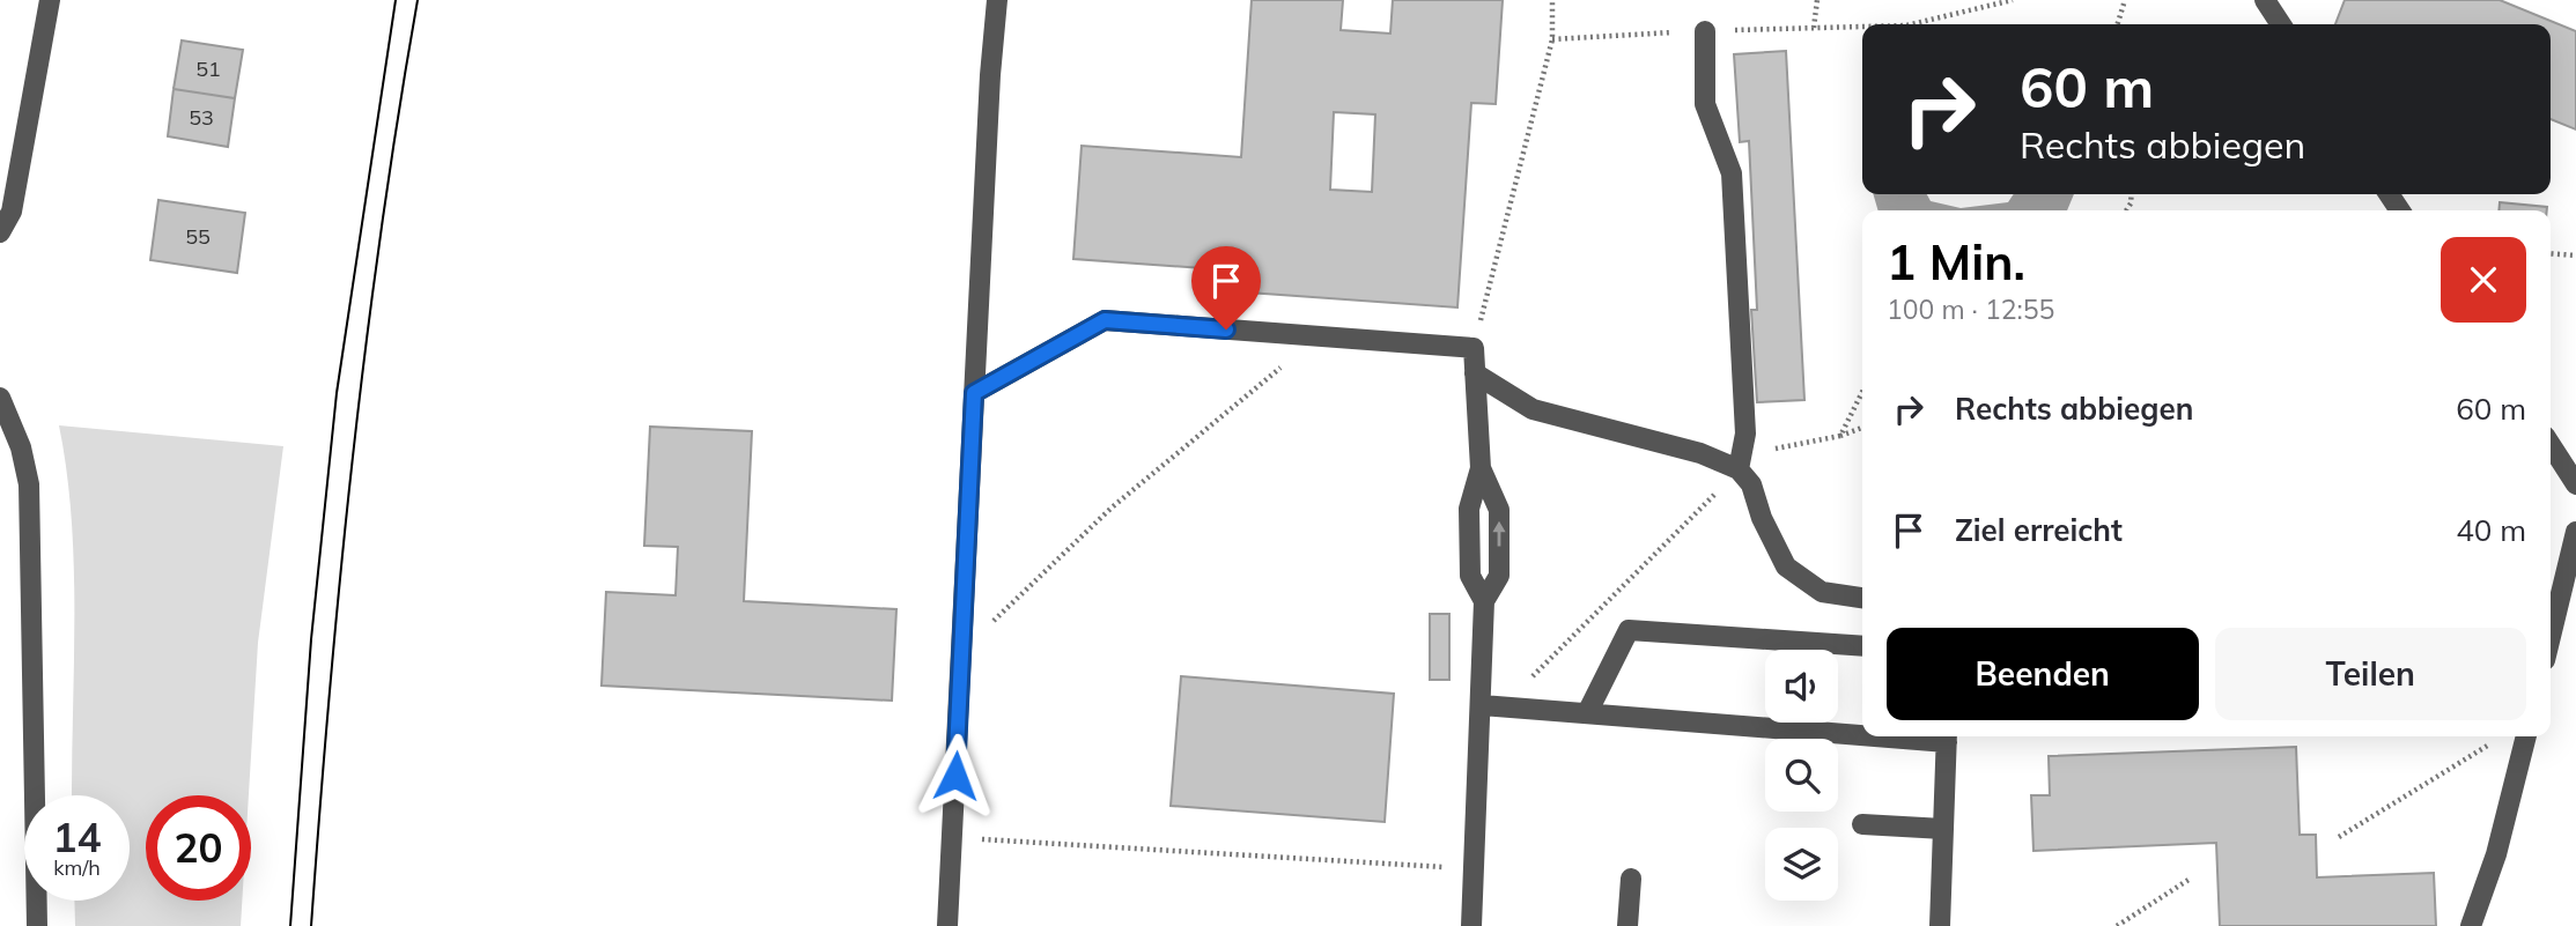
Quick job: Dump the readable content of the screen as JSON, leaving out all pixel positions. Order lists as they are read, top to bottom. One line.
{"house_numbers":["51","53","55"],"page":{"turn":["60 m","Rechts abbiegen"],"heading":["1 Min.","100 m · 12:55"],"list":[{"name":"Rechts abbiegen","value":"60 m"},{"name":"Ziel erreicht","value":"40 m"}],"buttons":["Beenden","Teilen"],"speed":"14 km/h","limit":"20"}}
